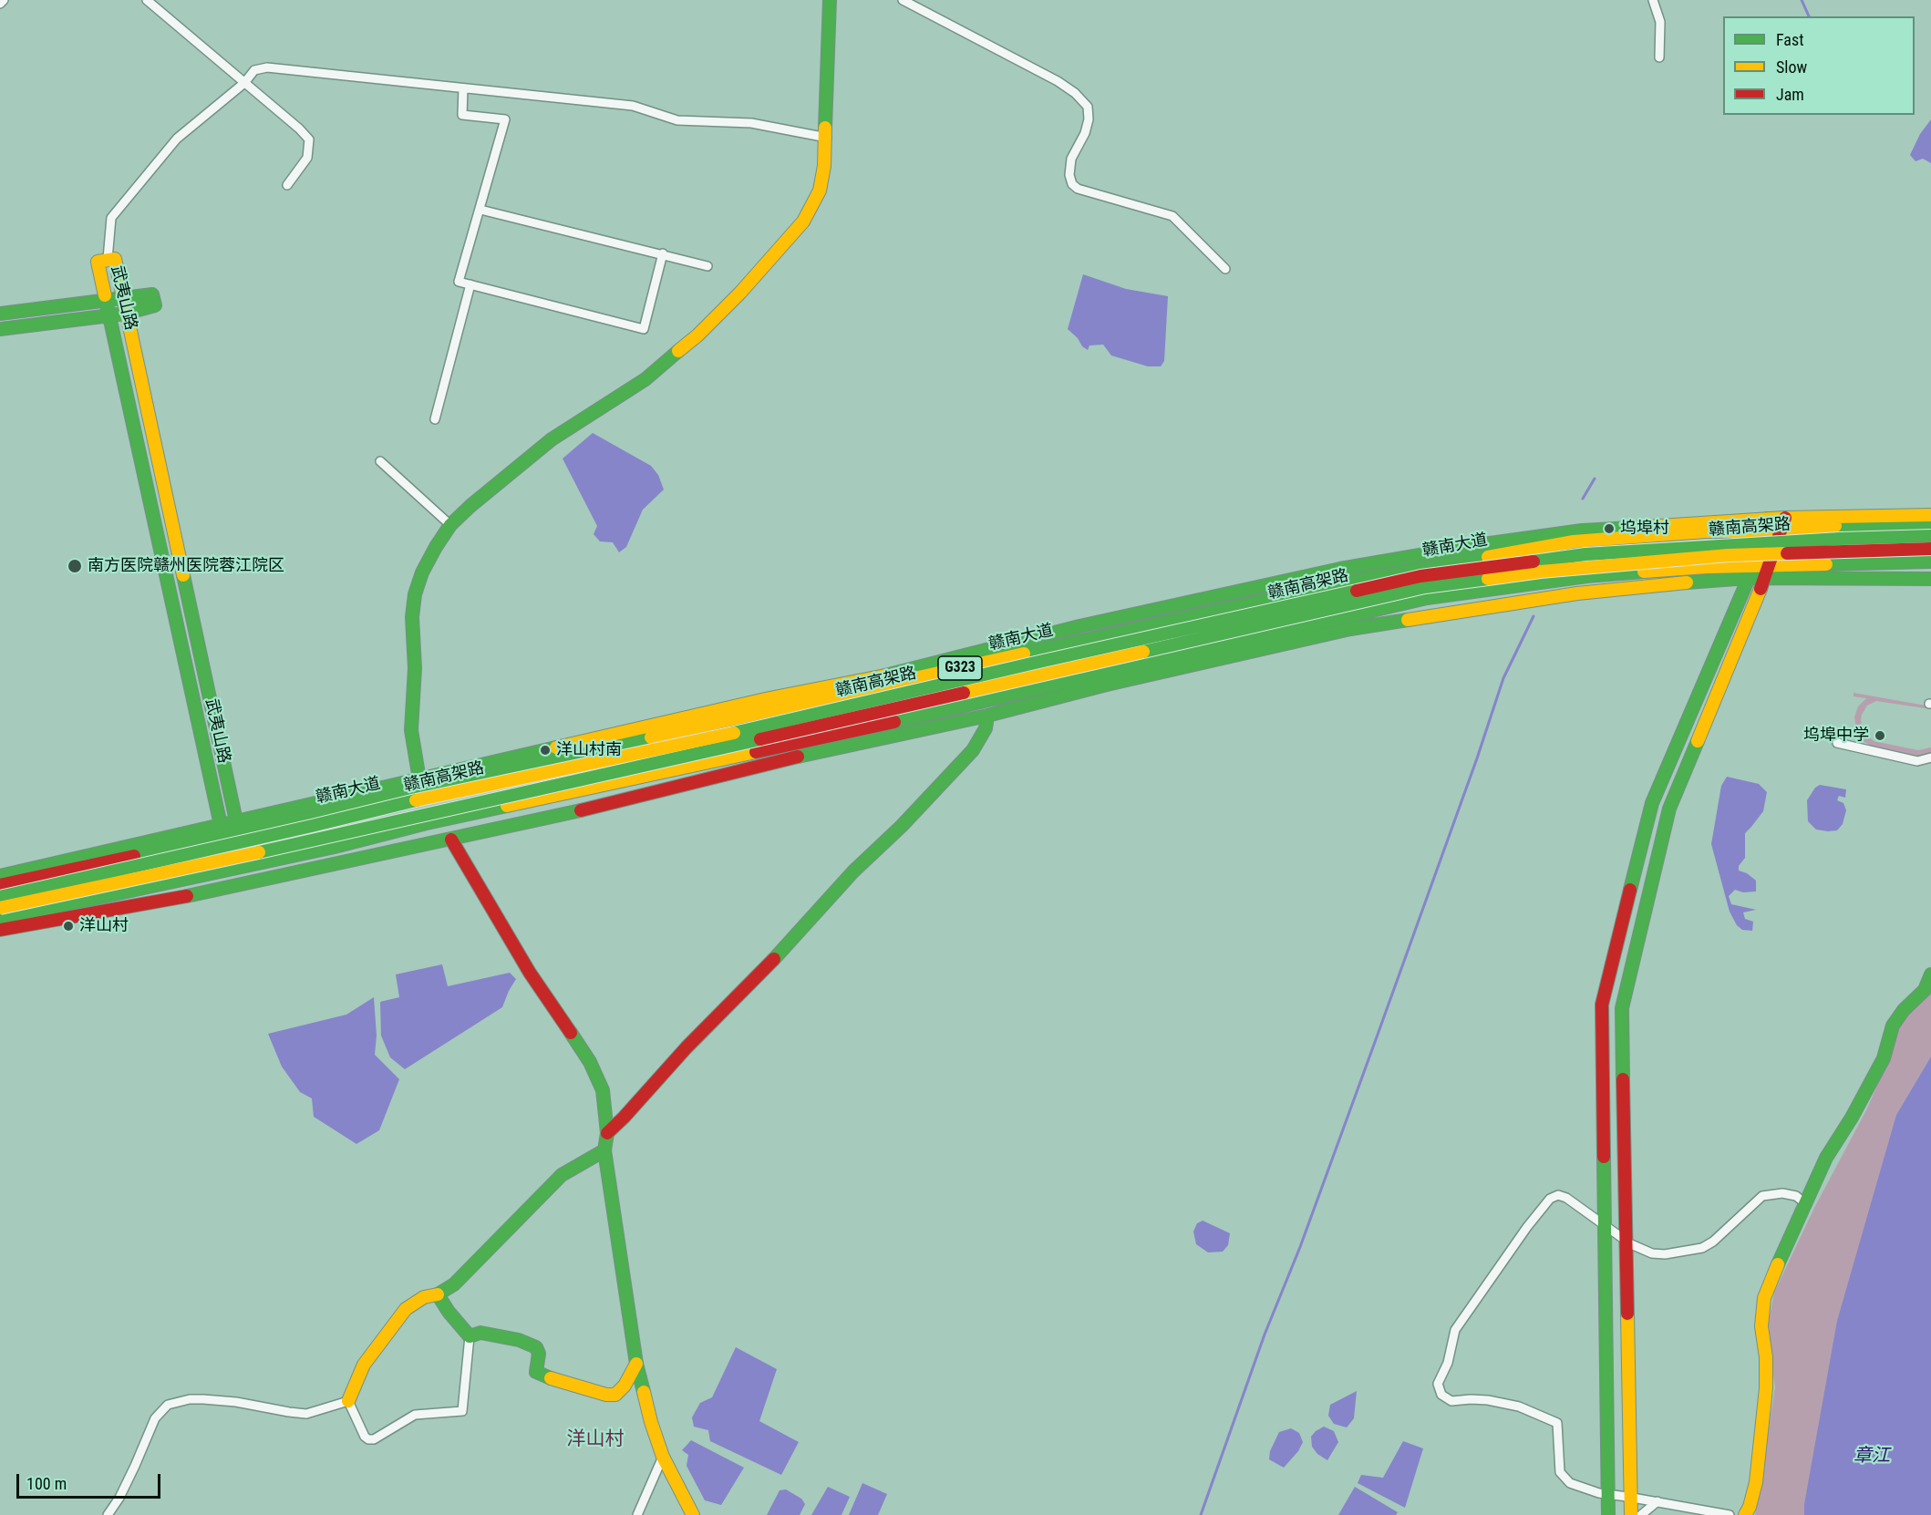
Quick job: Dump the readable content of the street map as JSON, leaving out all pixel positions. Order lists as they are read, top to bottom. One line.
{"streets":{"main road":["武夷山路","赣南高架路","赣南大道","G323"]},"crossings":[["武夷山路","赣南大道"],["武夷山路","G323"]],"districts":["洋山村"],"water":["章江"],"places":["坞埠村","南方医院赣州医院蓉江院区","坞埠中学","洋山村南","洋山村"],"legend":["Fast","Slow","Jam"],"scale_bar":"100 m"}
